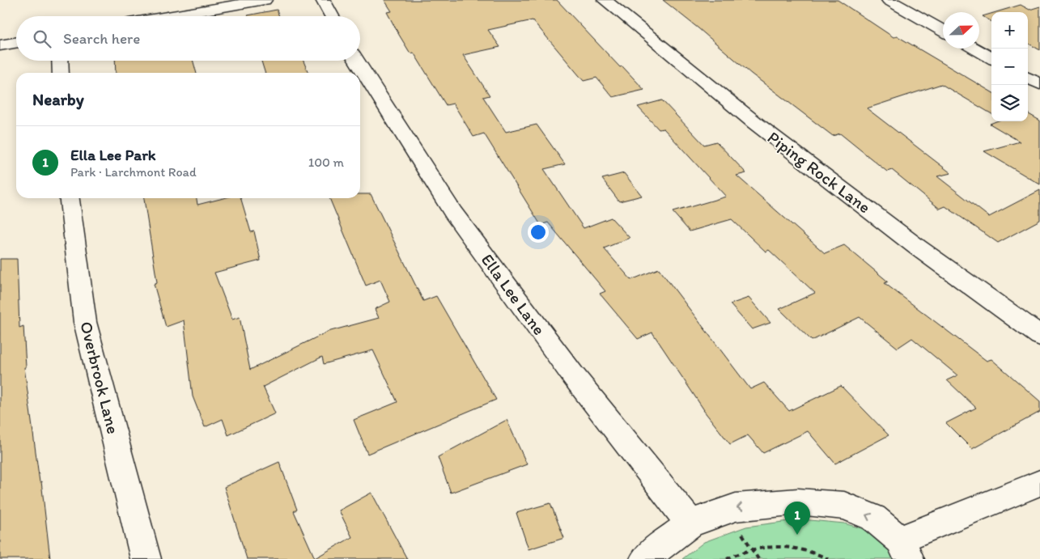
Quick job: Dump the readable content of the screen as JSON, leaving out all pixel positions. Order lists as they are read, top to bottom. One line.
{"streets":{"street":["Piping Rock Lane","Ella Lee Lane","Overbrook Lane"]},"north":"right","page":{"map_buttons":["+","−"],"search":"Search here","heading":"Nearby","list":[{"mark":"1","name":"Ella Lee Park","note":"Park · Larchmont Road","value":"100 m"}],"pins":"1"}}
